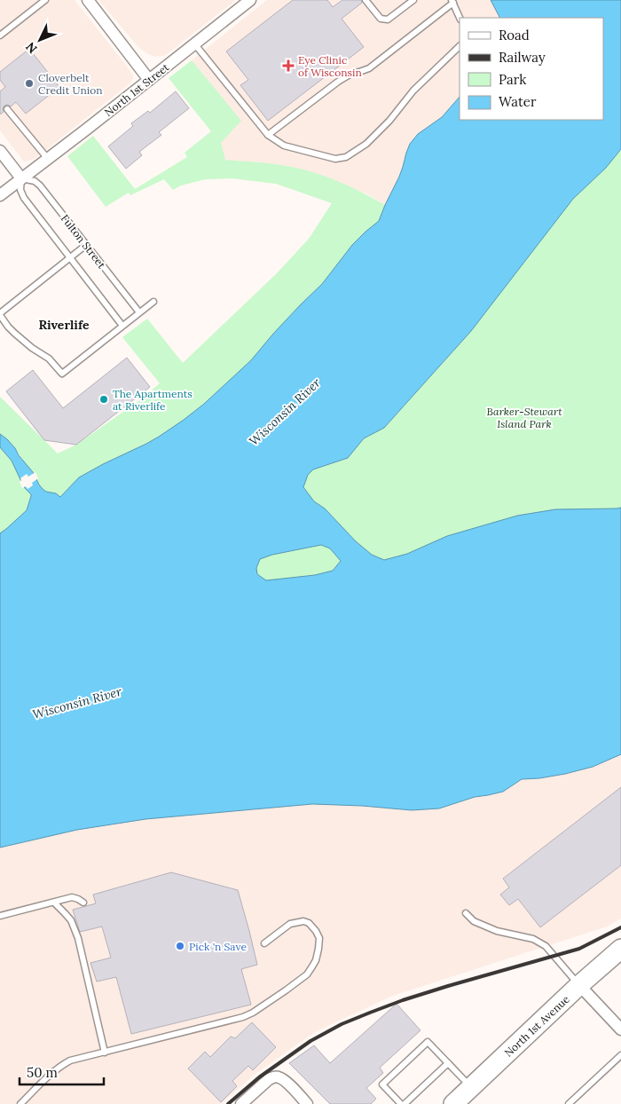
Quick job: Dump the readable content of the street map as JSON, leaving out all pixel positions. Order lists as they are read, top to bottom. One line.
{"streets":{"main road":["North 1st Avenue"],"street":["North 1st Street","Fulton Street"]},"crossings":[["North 1st Street","Fulton Street"]],"districts":["Riverlife"],"water":["Wisconsin River"],"parks":["Barker-Stewart Island Park"],"places":{"health":["Eye Clinic of Wisconsin"],"other":["Cloverbelt Credit Union","The Apartments at Riverlife","Pick 'n Save"]},"legend":["Road","Railway","Park","Water"],"scale_bar":"50 m","north":"bottom left"}
